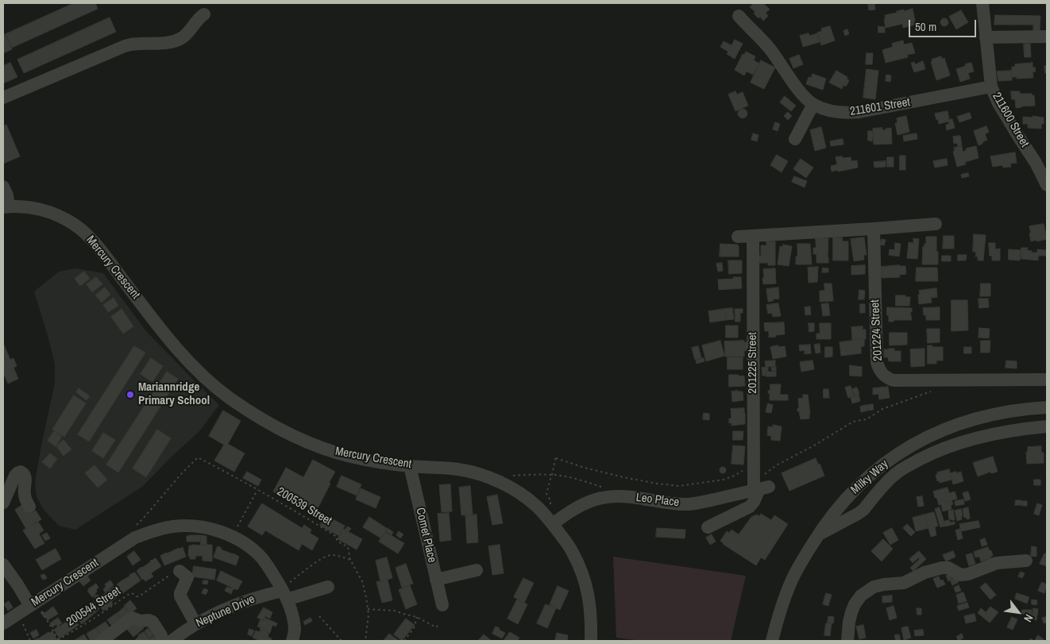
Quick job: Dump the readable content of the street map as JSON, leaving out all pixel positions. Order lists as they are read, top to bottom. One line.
{"streets":{"street":["211601 Street","211600 Street","Mercury Crescent","201224 Street","201225 Street","Milky Way","Leo Place","Comet Place","Neptune Drive"],"path":["200539 Street","200544 Street"]},"crossings":[["211601 Street","211600 Street"],["Mercury Crescent","Leo Place"],["Mercury Crescent","Comet Place"],["Mercury Crescent","Neptune Drive"],["201225 Street","Leo Place"]],"places":["Mariannridge Primary School"],"scale_bar":"50 m","north":"bottom right"}
